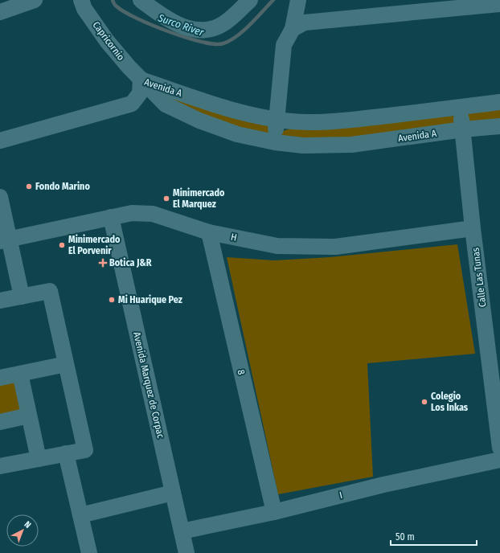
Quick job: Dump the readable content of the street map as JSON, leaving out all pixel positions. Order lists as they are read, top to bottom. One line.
{"streets":{"street":["Capricornio","Avenida A","H","Calle Las Tunas","8","Avenida Marquez de Corpac","I"]},"crossings":[["Capricornio","Avenida A"],["Avenida A","Calle Las Tunas"],["H","Calle Las Tunas"],["H","8"],["H","Avenida Marquez de Corpac"],["8","I"],["Avenida Marquez de Corpac","I"]],"water":["Surco River"],"places":{"other":["Fondo Marino","Minimercado El Marquez","Minimercado El Porvenir","Mi Huarique Pez","Colegio Los Inkas"],"health":["Botica J&R"]},"scale_bar":"50 m","north":"top right"}
